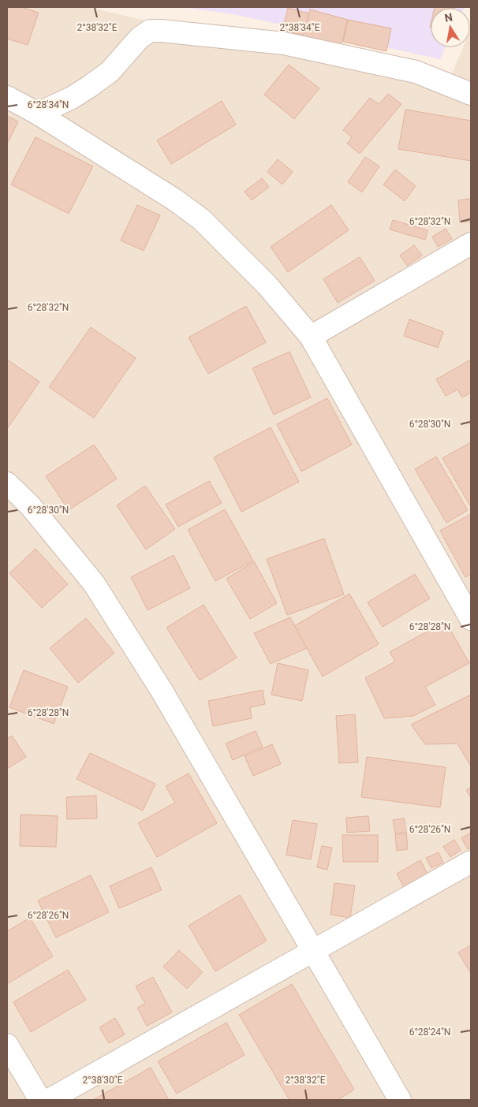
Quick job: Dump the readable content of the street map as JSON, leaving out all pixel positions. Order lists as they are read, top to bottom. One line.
{"north":"top","coordinates":["2°38'32\"E","2°38'34\"E","6°28'34\"N","6°28'32\"N","6°28'30\"N","6°28'28\"N","6°28'26\"N","6°28'24\"N","2°38'30\"E"]}
